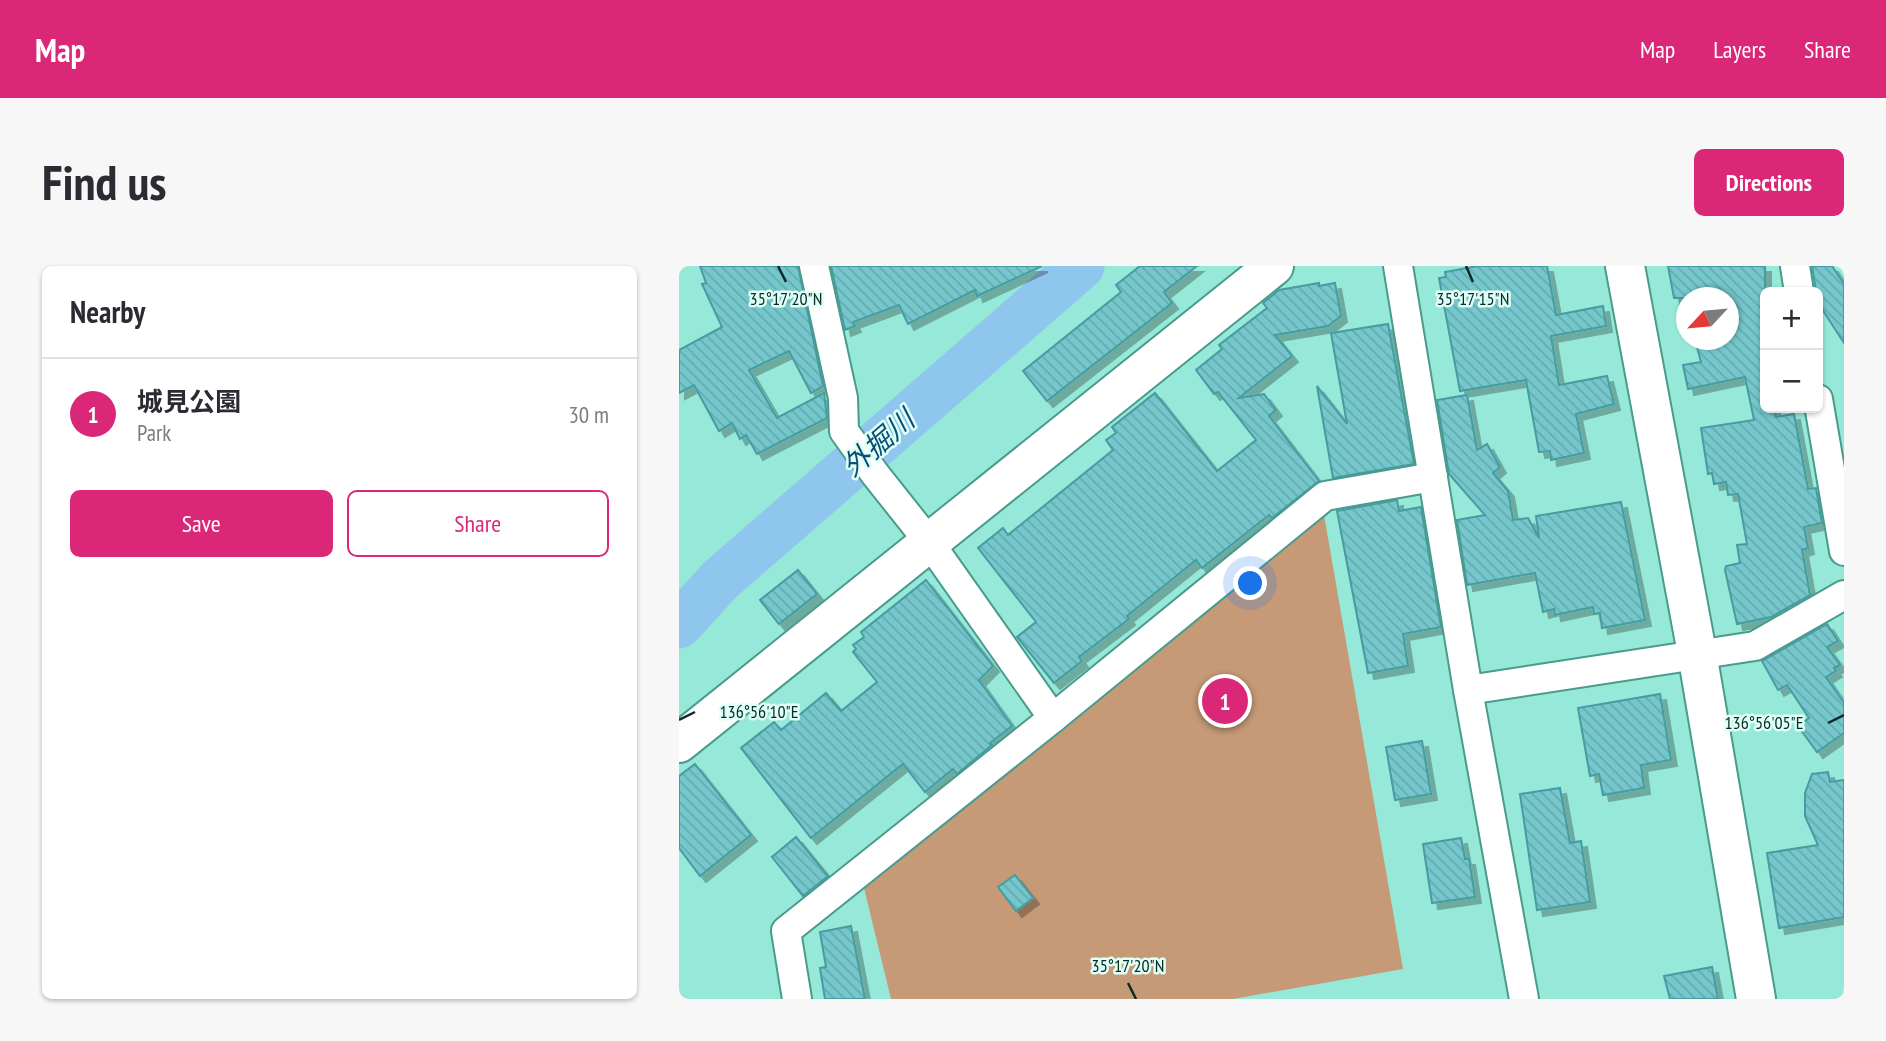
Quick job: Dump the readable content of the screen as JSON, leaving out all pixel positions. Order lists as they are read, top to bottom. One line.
{"water":["外掘川"],"north":"bottom left","page":{"header":"Map","nav":["Map","Layers","Share"],"buttons":["Directions",["Save","Share"]],"title":"Find us","heading":"Nearby","map_buttons":["+","−"],"list":[{"mark":"1","name":"城見公園","note":"Park","value":"30 m"}],"pins":"1"},"coordinates":["35°17'15\"N","35°17'20\"N","136°56'10\"E","136°56'05\"E"]}
